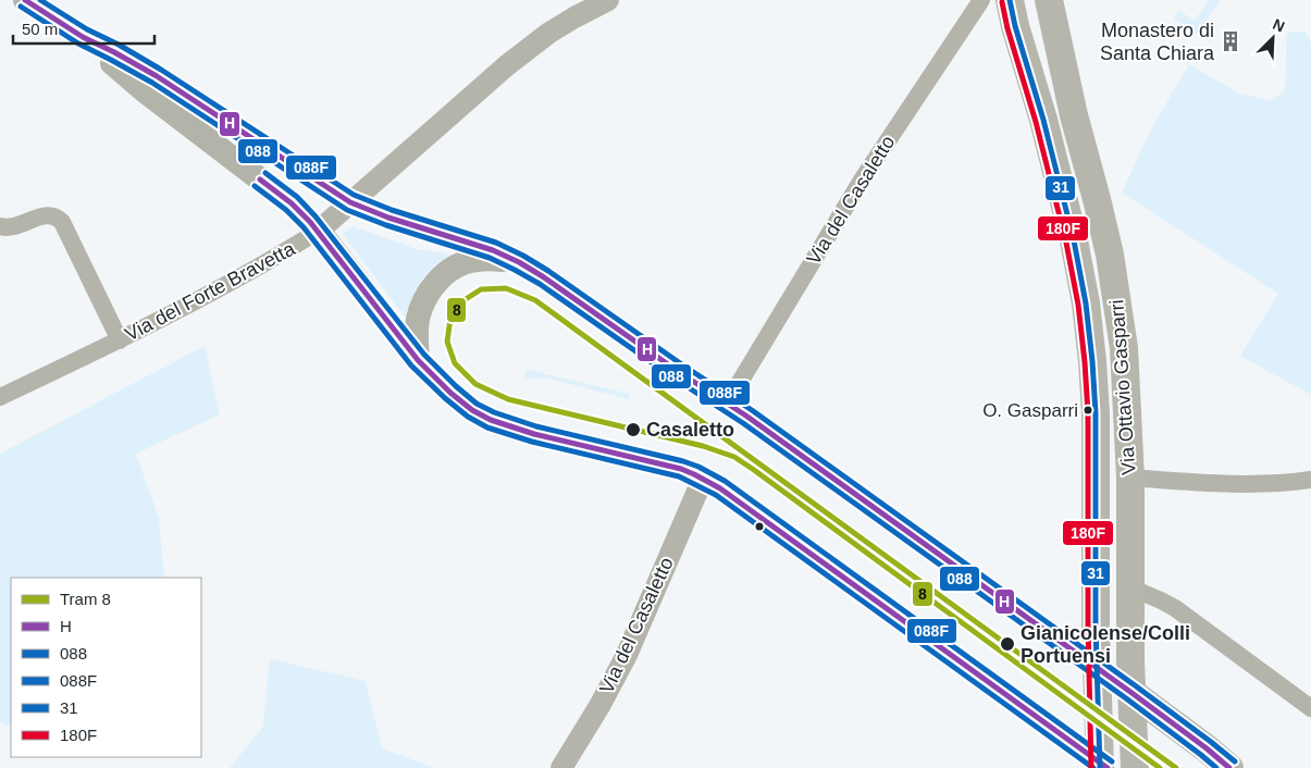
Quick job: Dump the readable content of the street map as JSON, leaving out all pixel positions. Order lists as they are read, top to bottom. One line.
{"streets":{"main road":["Via Ottavio Gasparri"],"street":["Via del Casaletto","Via del Forte Bravetta"]},"places":{"building":["Monastero di Santa Chiara"],"other":["O. Gasparri","Casaletto","Gianicolense/Colli Portuensi"]},"lines":["transit line H","transit line 088F","transit line 31","transit line 180F","transit line 088","tram line 8"],"legend":["Tram 8","H","088","088F","31","180F"],"scale_bar":"50 m","north":"top right"}
